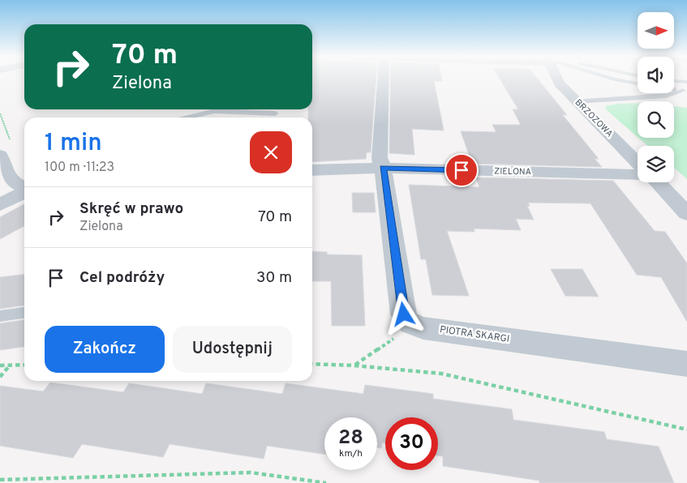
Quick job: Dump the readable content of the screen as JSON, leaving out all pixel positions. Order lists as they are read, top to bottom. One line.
{"streets":{"street":["BRZOZOWA","ZIELONA","PIOTRA SKARGI"]},"crossings":[["ZIELONA","PIOTRA SKARGI"]],"north":"right","page":{"turn":["70 m","Zielona"],"heading":["1 min","100 m · 11:23"],"list":[{"name":"Skręć w prawo","note":"Zielona","value":"70 m"},{"name":"Cel podróży","value":"30 m"}],"buttons":["Zakończ","Udostępnij"],"speed":"28 km/h","limit":"30"}}
